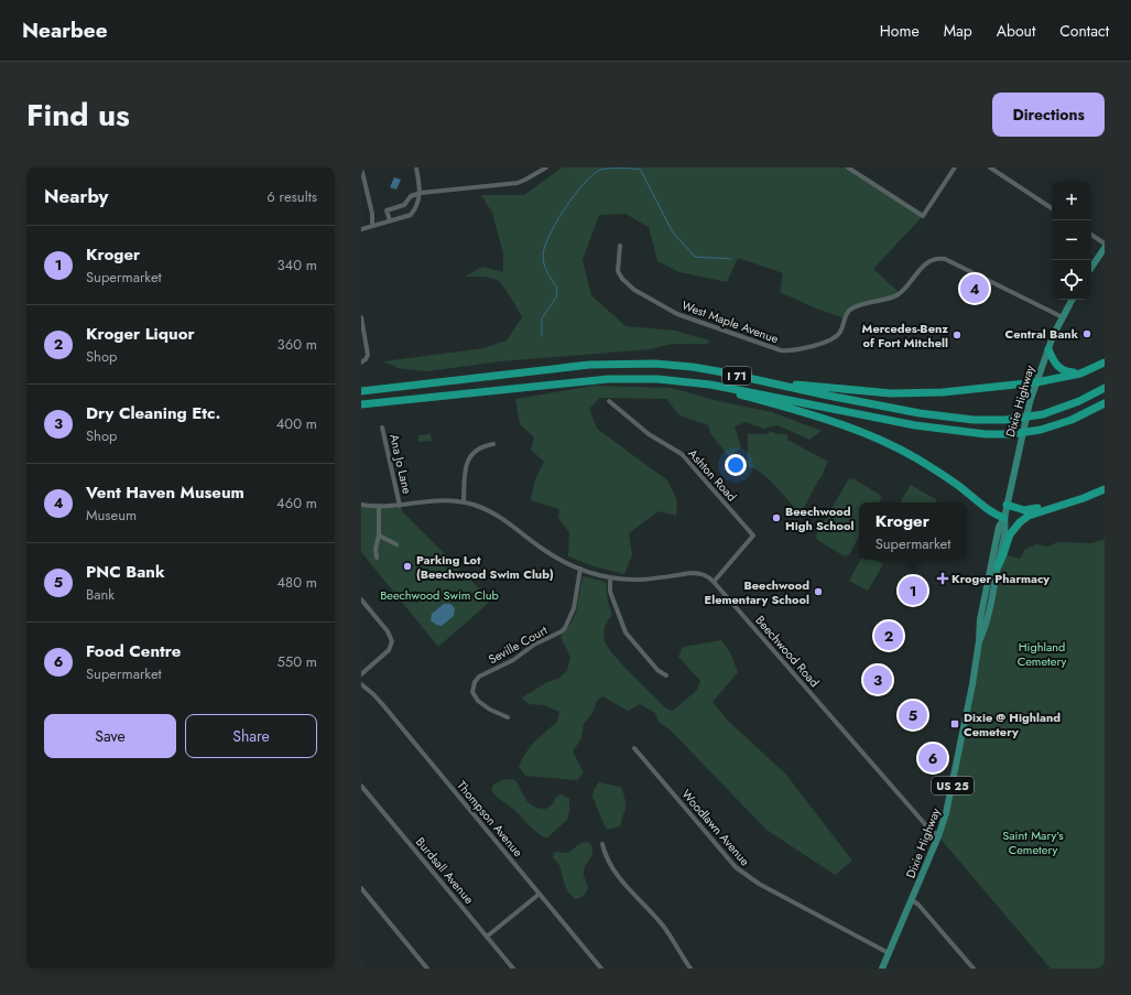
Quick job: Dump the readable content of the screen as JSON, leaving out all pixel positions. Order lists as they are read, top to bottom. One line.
{"streets":{"highway":["I 71"],"main road":["Dixie Highway","US 25"],"street":["West Maple Avenue","Ana Jo Lane","Ashton Road","Seville Court","Beechwood Road","Thompson Avenue","Woodlawn Avenue","Burdsall Avenue"]},"crossings":[["West Maple Avenue","Dixie Highway"],["Dixie Highway","Beechwood Road"],["Dixie Highway","Woodlawn Avenue"],["Ana Jo Lane","Beechwood Road"],["Ashton Road","Beechwood Road"],["Seville Court","Beechwood Road"]],"parks":["Beechwood Swim Club","Highland Cemetery","Saint Mary’s Cemetery"],"places":{"other":["Central Bank","Mercedes-Benz of Fort Mitchell","Beechwood High School","Parking Lot (Beechwood Swim Club)","Beechwood Elementary School"],"health":["Kroger Pharmacy"],"transit":["Dixie @ Highland Cemetery"]},"page":{"header":"Nearbee","nav":["Home","Map","About","Contact"],"title":"Find us","buttons":["Directions",["Save","Share"]],"heading":["Nearby","6 results"],"map_buttons":["+","−"],"list":[{"mark":"1","name":"Kroger","note":"Supermarket","value":"340 m"},{"mark":"2","name":"Kroger Liquor","note":"Shop","value":"360 m"},{"mark":"3","name":"Dry Cleaning Etc.","note":"Shop","value":"400 m"},{"mark":"4","name":"Vent Haven Museum","note":"Museum","value":"460 m"},{"mark":"5","name":"PNC Bank","note":"Bank","value":"480 m"},{"mark":"6","name":"Food Centre","note":"Supermarket","value":"550 m"}],"pins":["4","1","2","3","5","6"],"popup":["Kroger","Supermarket"]}}
